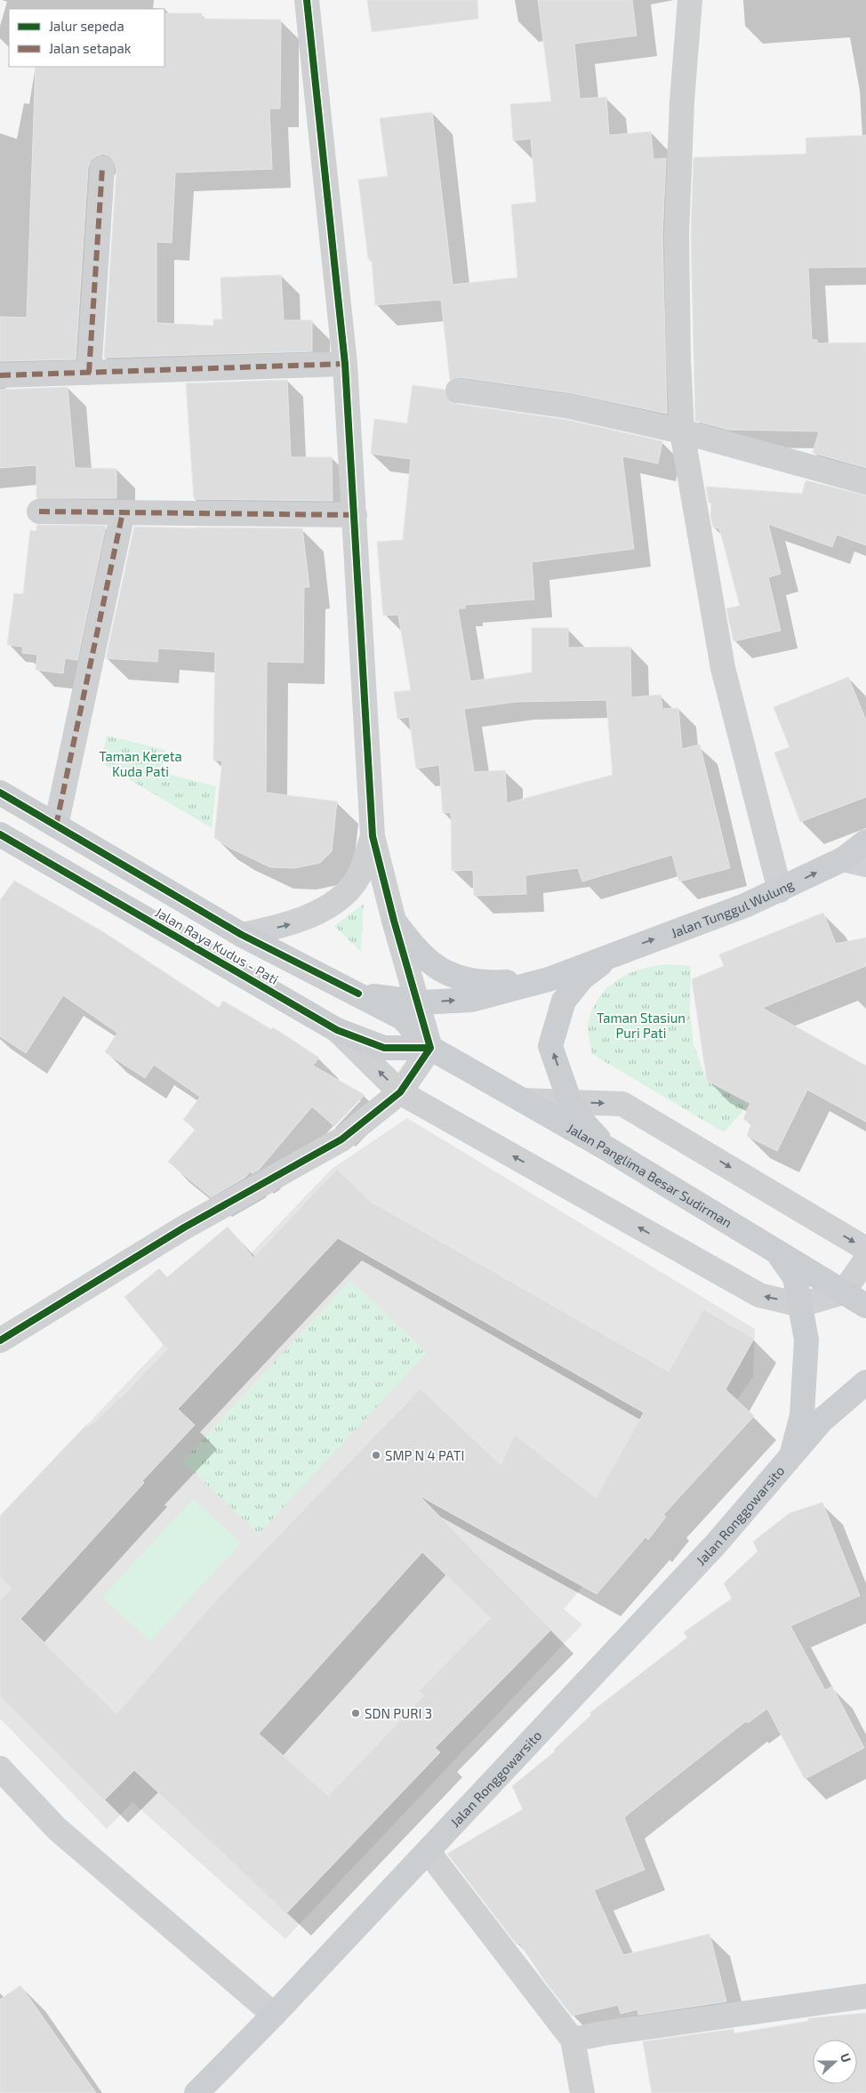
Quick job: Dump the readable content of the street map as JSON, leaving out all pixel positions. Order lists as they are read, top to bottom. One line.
{"streets":{"main road":["Jalan Tunggul Wulung","Jalan Raya Kudus - Pati","Jalan Panglima Besar Sudirman","Jalan Ronggowarsito"]},"crossings":[["Jalan Raya Kudus - Pati","Jalan Panglima Besar Sudirman"]],"one_way":["Jalan Tunggul Wulung"],"parks":["Taman Kereta Kuda Pati","Taman Stasiun Puri Pati"],"places":["SMP N 4 PATI","SDN PURI 3"],"legend":["Jalur sepeda","Jalan setapak"],"north":"right"}
